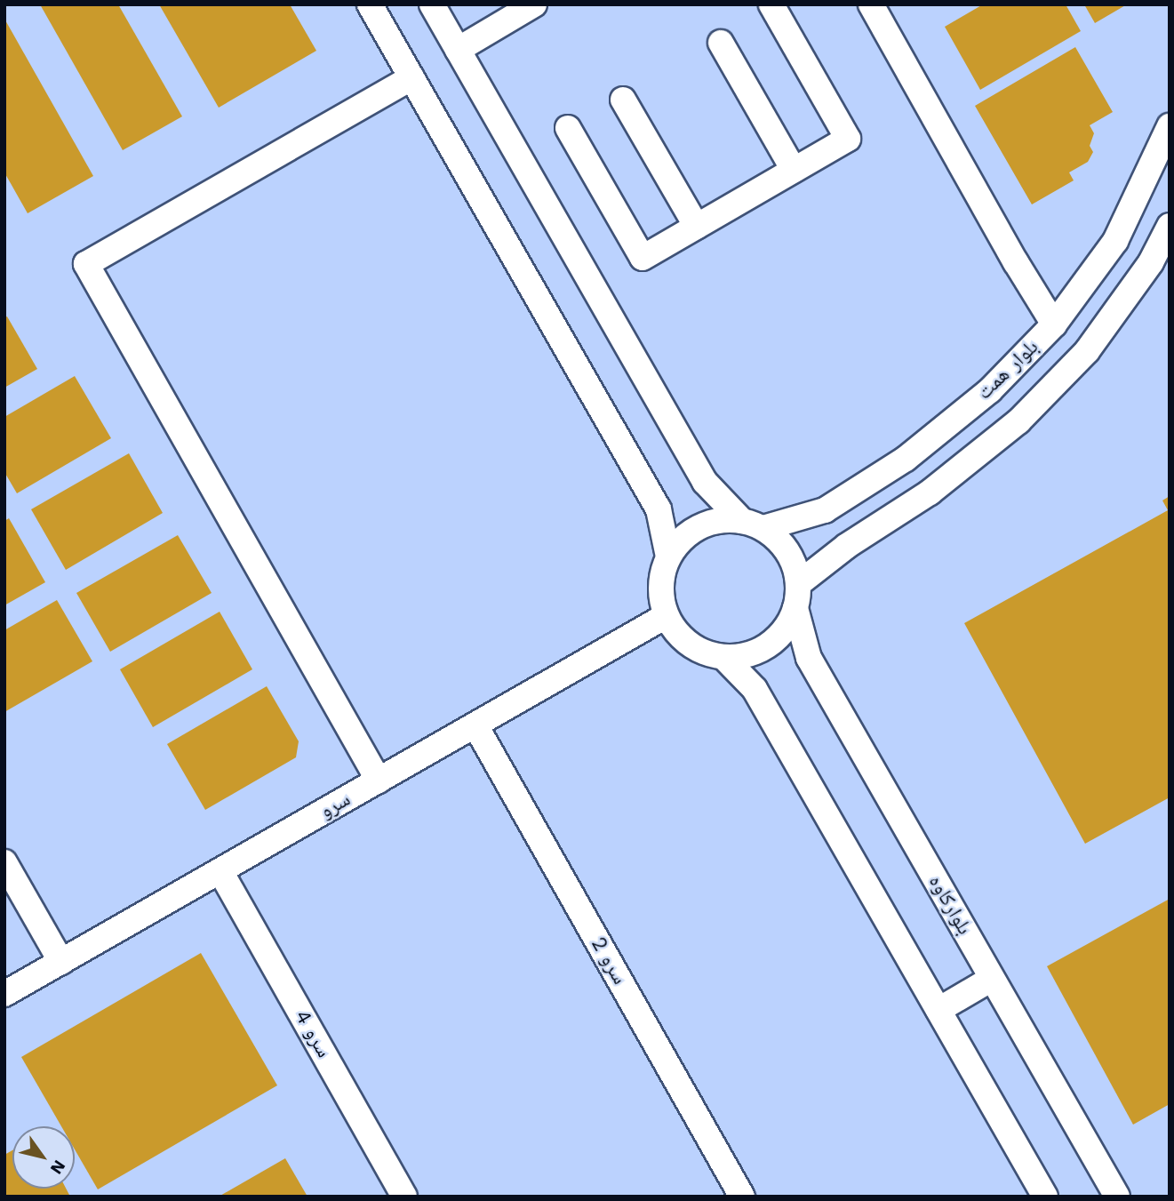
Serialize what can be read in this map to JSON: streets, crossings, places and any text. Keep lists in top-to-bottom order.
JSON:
{
  "streets": {
    "street": [
      "بلوار همت",
      "سرو",
      "بلوارکاوه",
      "سرو 2",
      "سرو 4"
    ]
  },
  "crossings": [
    ["بلوار همت", "سرو"],
    ["بلوار همت", "بلوارکاوه"],
    ["سرو", "بلوارکاوه"],
    ["سرو", "سرو 2"],
    ["سرو", "سرو 4"]
  ],
  "north": "bottom right"
}
